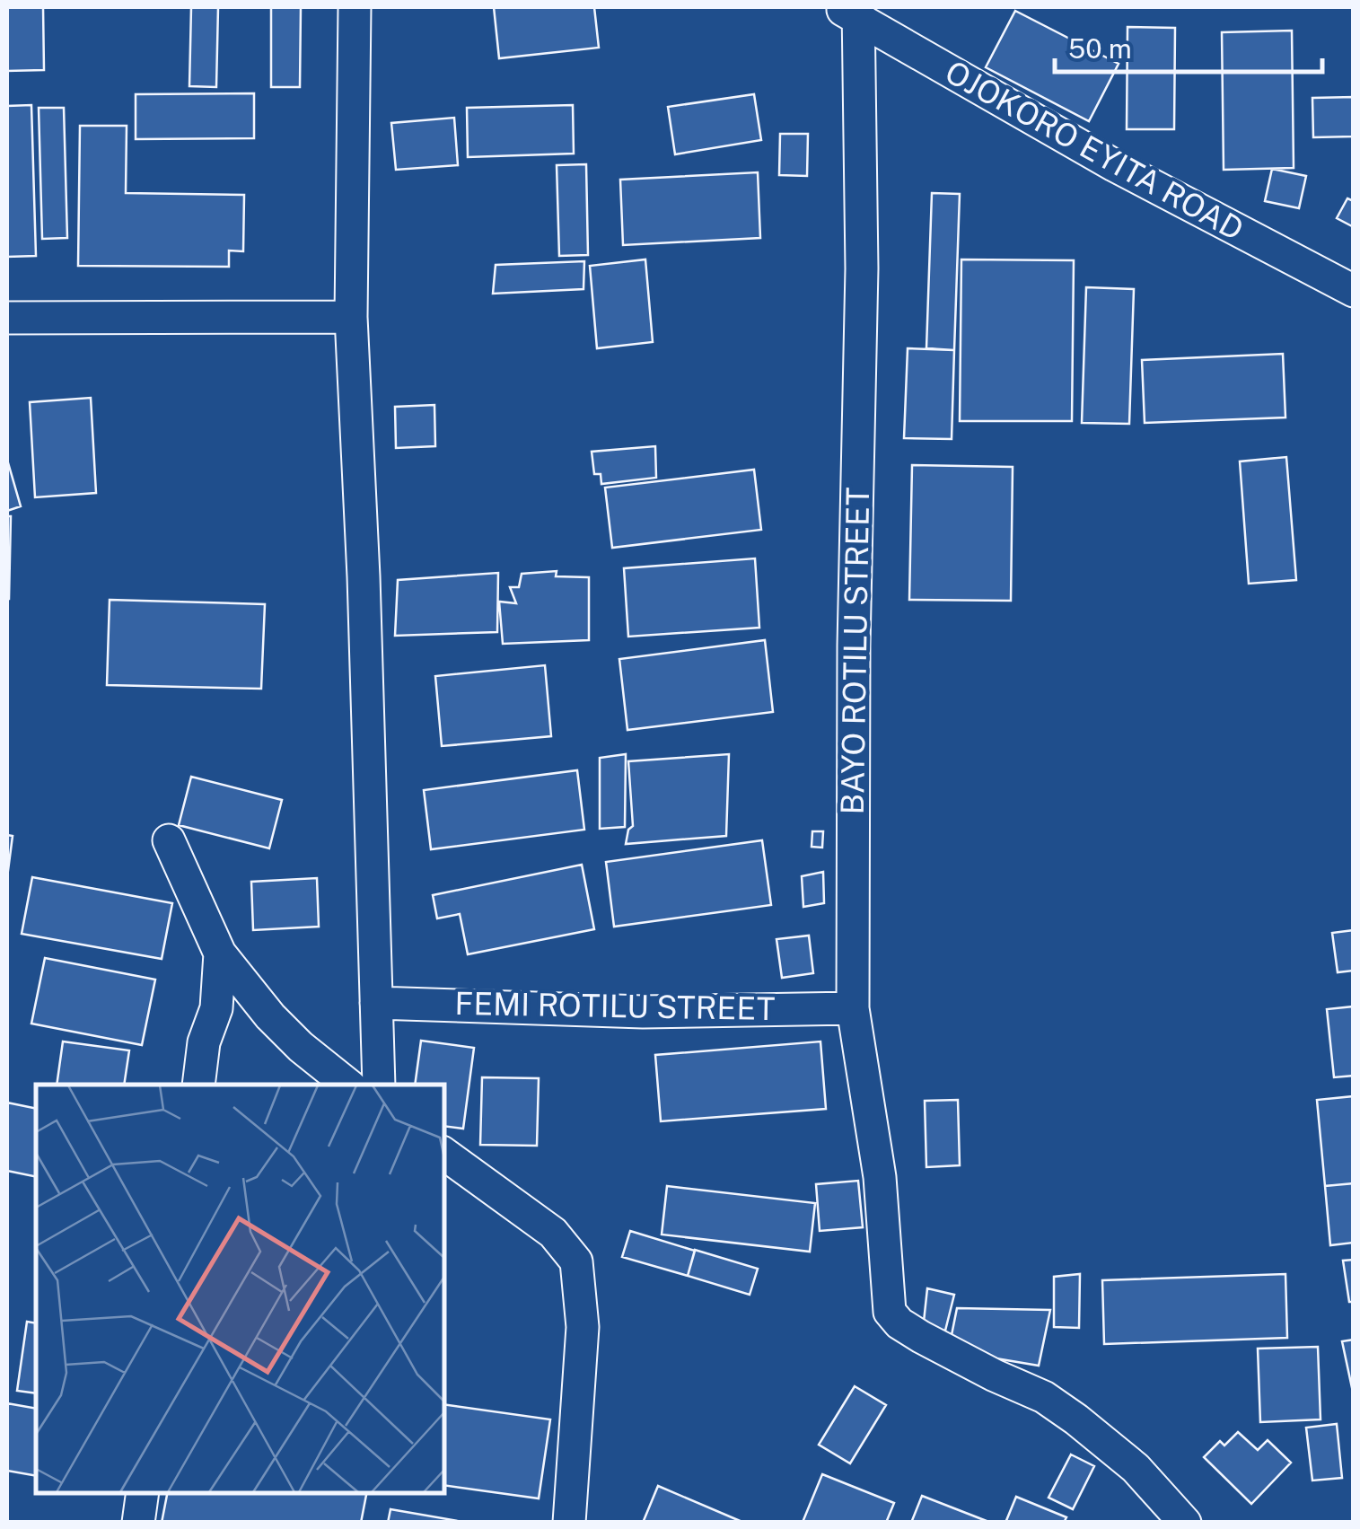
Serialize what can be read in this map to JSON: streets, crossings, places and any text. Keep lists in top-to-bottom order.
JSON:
{
  "streets": {
    "street": ["OJOKORO EYITA ROAD", "BAYO ROTILU STREET", "FEMI ROTILU STREET"]
  },
  "crossings": [
    ["OJOKORO EYITA ROAD", "BAYO ROTILU STREET"],
    ["BAYO ROTILU STREET", "FEMI ROTILU STREET"]
  ],
  "scale_bar": "50 m"
}
